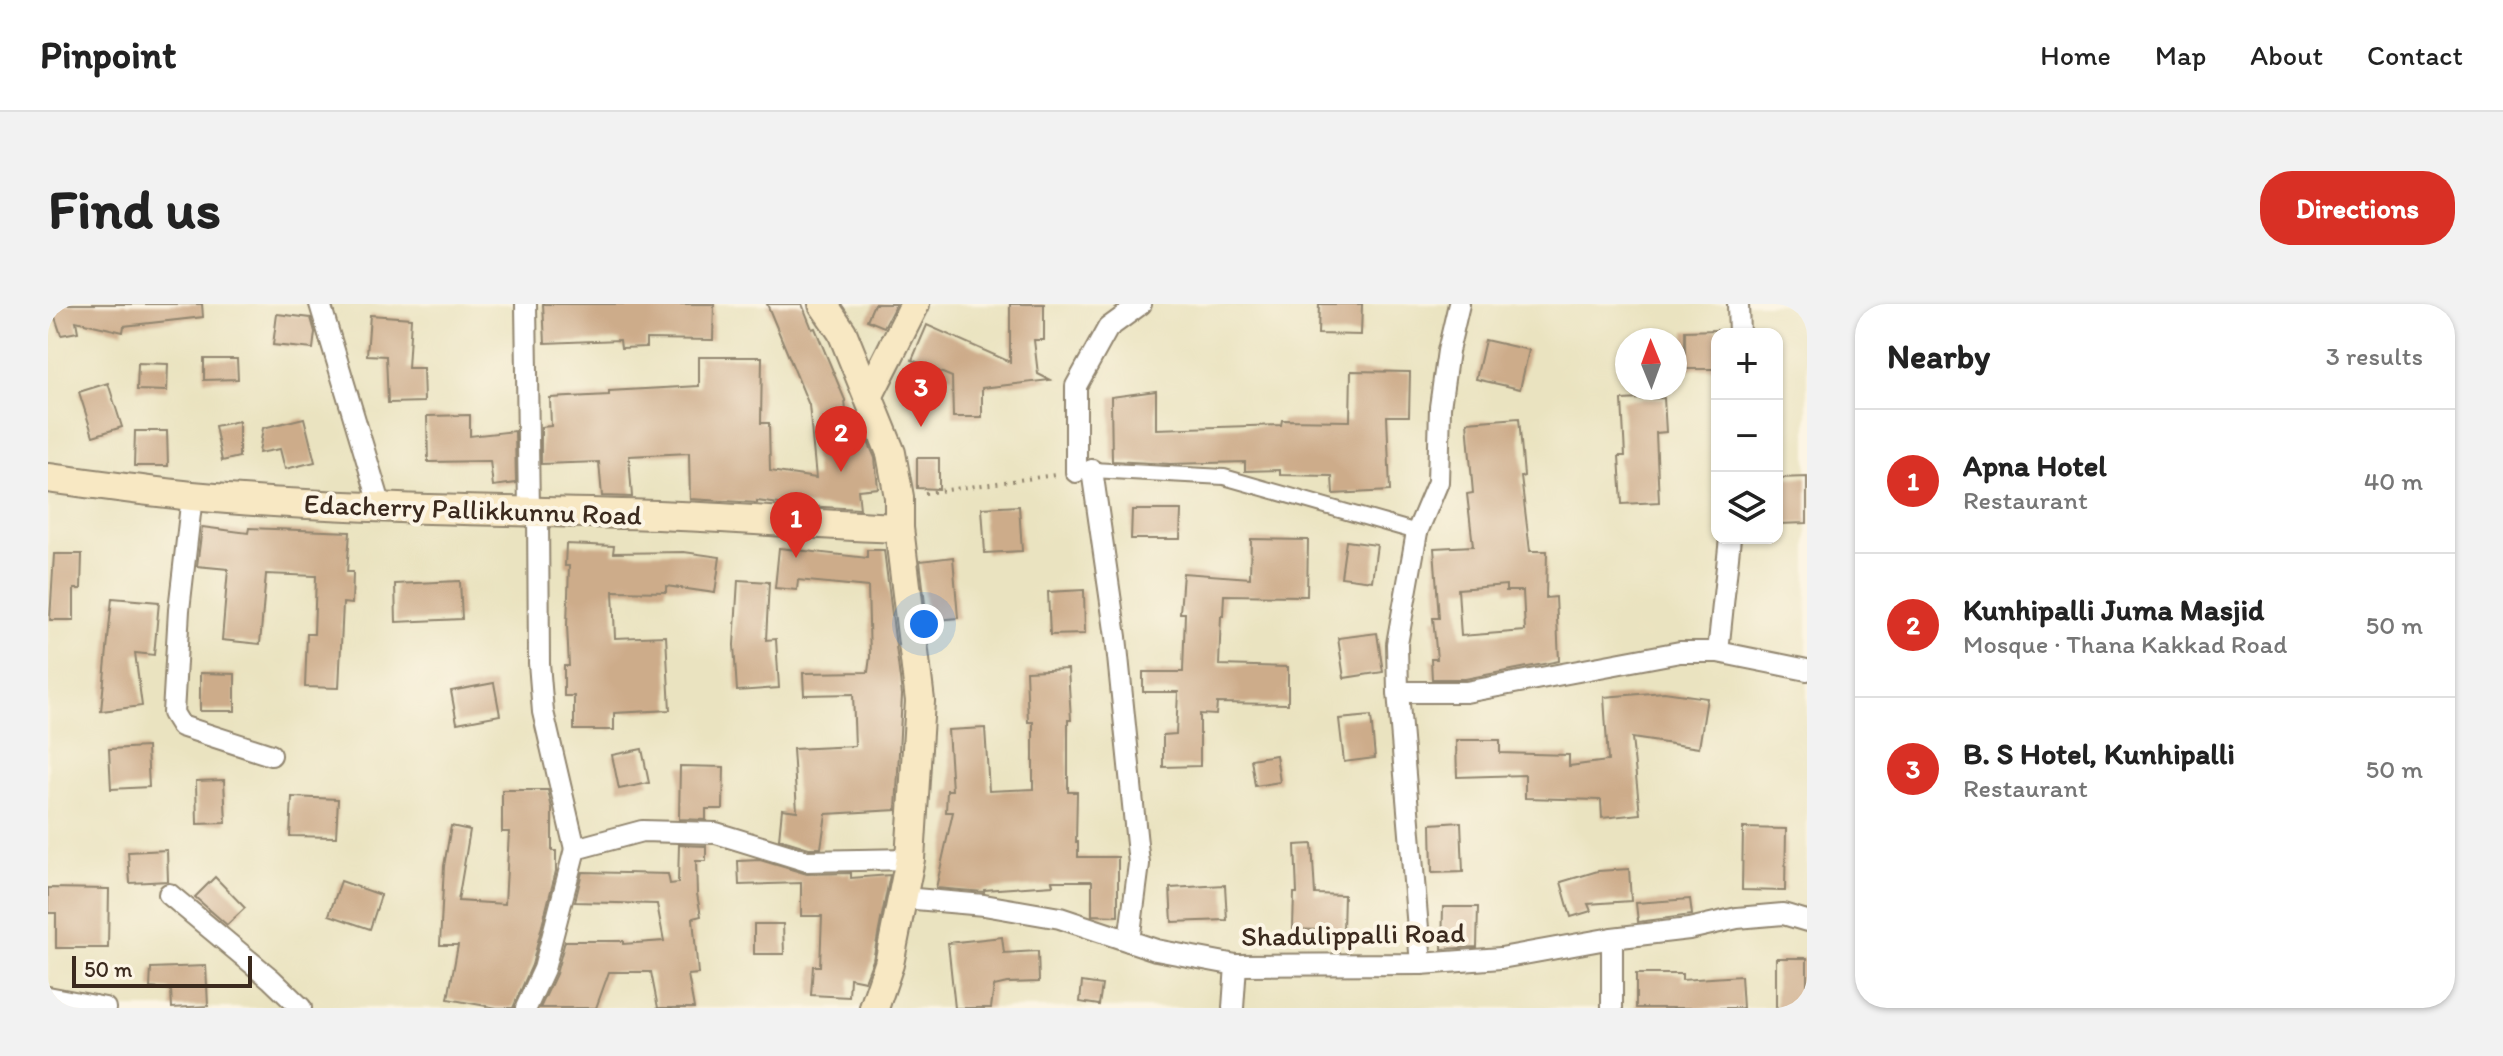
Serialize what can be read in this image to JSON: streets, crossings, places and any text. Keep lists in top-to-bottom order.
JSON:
{
  "streets": {
    "main road": ["Edacherry Pallikkunnu Road"],
    "street": ["Shadulippalli Road"]
  },
  "scale_bar": "50 m",
  "north": "top",
  "page": {
    "header": "Pinpoint",
    "nav": [
      "Home",
      "Map",
      "About",
      "Contact"
    ],
    "buttons": "Directions",
    "title": "Find us",
    "heading": ["Nearby", "3 results"],
    "map_buttons": ["+", "−"],
    "pins": ["3", "2", "1"],
    "list": [
      {
        "mark": "1",
        "name": "Apna Hotel",
        "note": "Restaurant",
        "value": "40 m"
      },
      {
        "mark": "2",
        "name": "Kunhipalli Juma Masjid",
        "note": "Mosque · Thana Kakkad Road",
        "value": "50 m"
      },
      {
        "mark": "3",
        "name": "B. S Hotel, Kunhipalli",
        "note": "Restaurant",
        "value": "50 m"
      }
    ],
    "scale": "50 m"
  }
}
